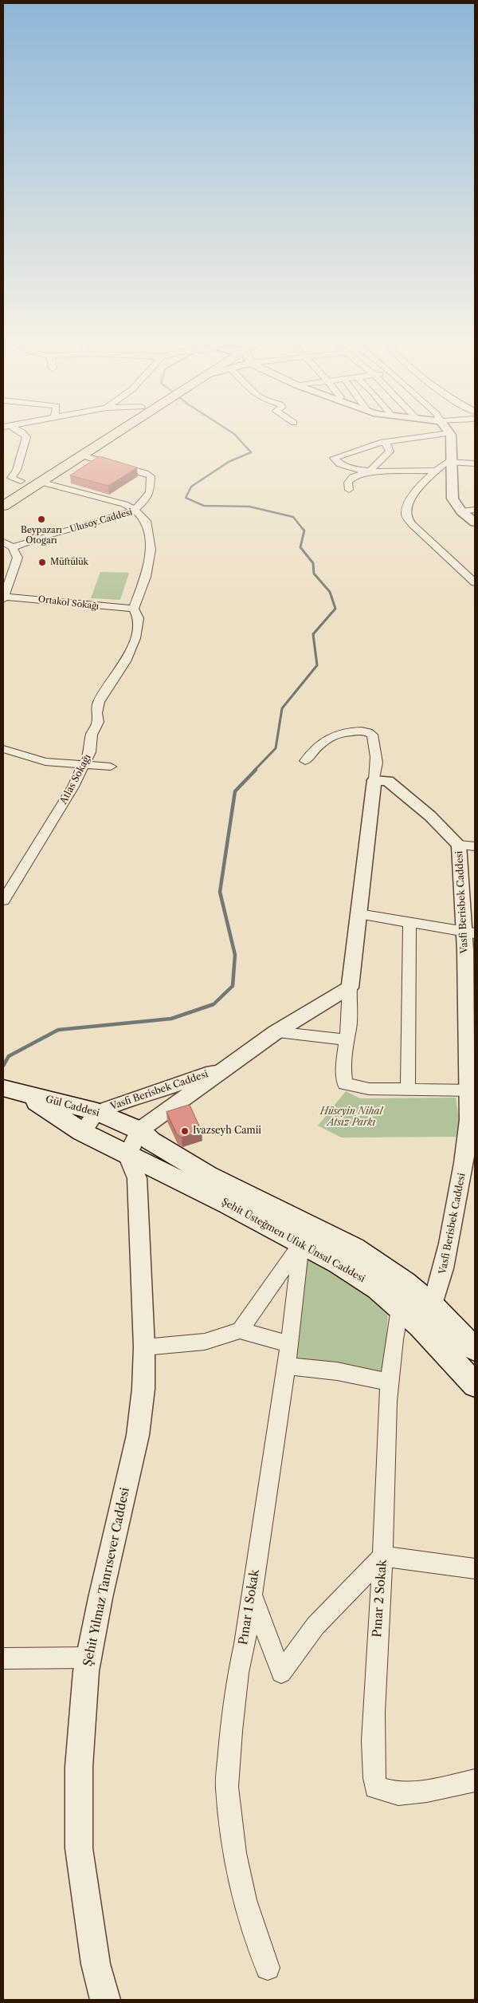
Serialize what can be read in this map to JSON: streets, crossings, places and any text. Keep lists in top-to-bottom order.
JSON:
{
  "streets": {
    "main road": ["Gül Caddesi", "Şehit Üsteğmen Ufuk Ünsal Caddesi"],
    "street": [
      "Ulusoy Caddesi",
      "Ortakol Sokağı",
      "Atlas Sokağı",
      "Vasfi Berisbek Caddesi",
      "Şehit Yılmaz Tanrısever Caddesi",
      "Pınar 2 Sokak",
      "Pınar 1 Sokak"
    ]
  },
  "crossings": [
    ["Ulusoy Caddesi", "Ortakol Sokağı"],
    ["Ulusoy Caddesi", "Atlas Sokağı"],
    ["Ortakol Sokağı", "Atlas Sokağı"],
    ["Vasfi Berisbek Caddesi", "Gül Caddesi"],
    ["Vasfi Berisbek Caddesi", "Şehit Üsteğmen Ufuk Ünsal Caddesi"],
    ["Vasfi Berisbek Caddesi", "Şehit Yılmaz Tanrısever Caddesi"],
    ["Gül Caddesi", "Şehit Üsteğmen Ufuk Ünsal Caddesi"],
    ["Gül Caddesi", "Şehit Yılmaz Tanrısever Caddesi"],
    ["Şehit Üsteğmen Ufuk Ünsal Caddesi", "Şehit Yılmaz Tanrısever Caddesi"],
    ["Şehit Üsteğmen Ufuk Ünsal Caddesi", "Pınar 2 Sokak"],
    ["Şehit Üsteğmen Ufuk Ünsal Caddesi", "Pınar 1 Sokak"]
  ],
  "parks": ["Hüseyin Nihal Atsız Parkı"],
  "places": ["Beypazarı Otogarı", "Müftülük", "Ivazseyh Camii"]
}
